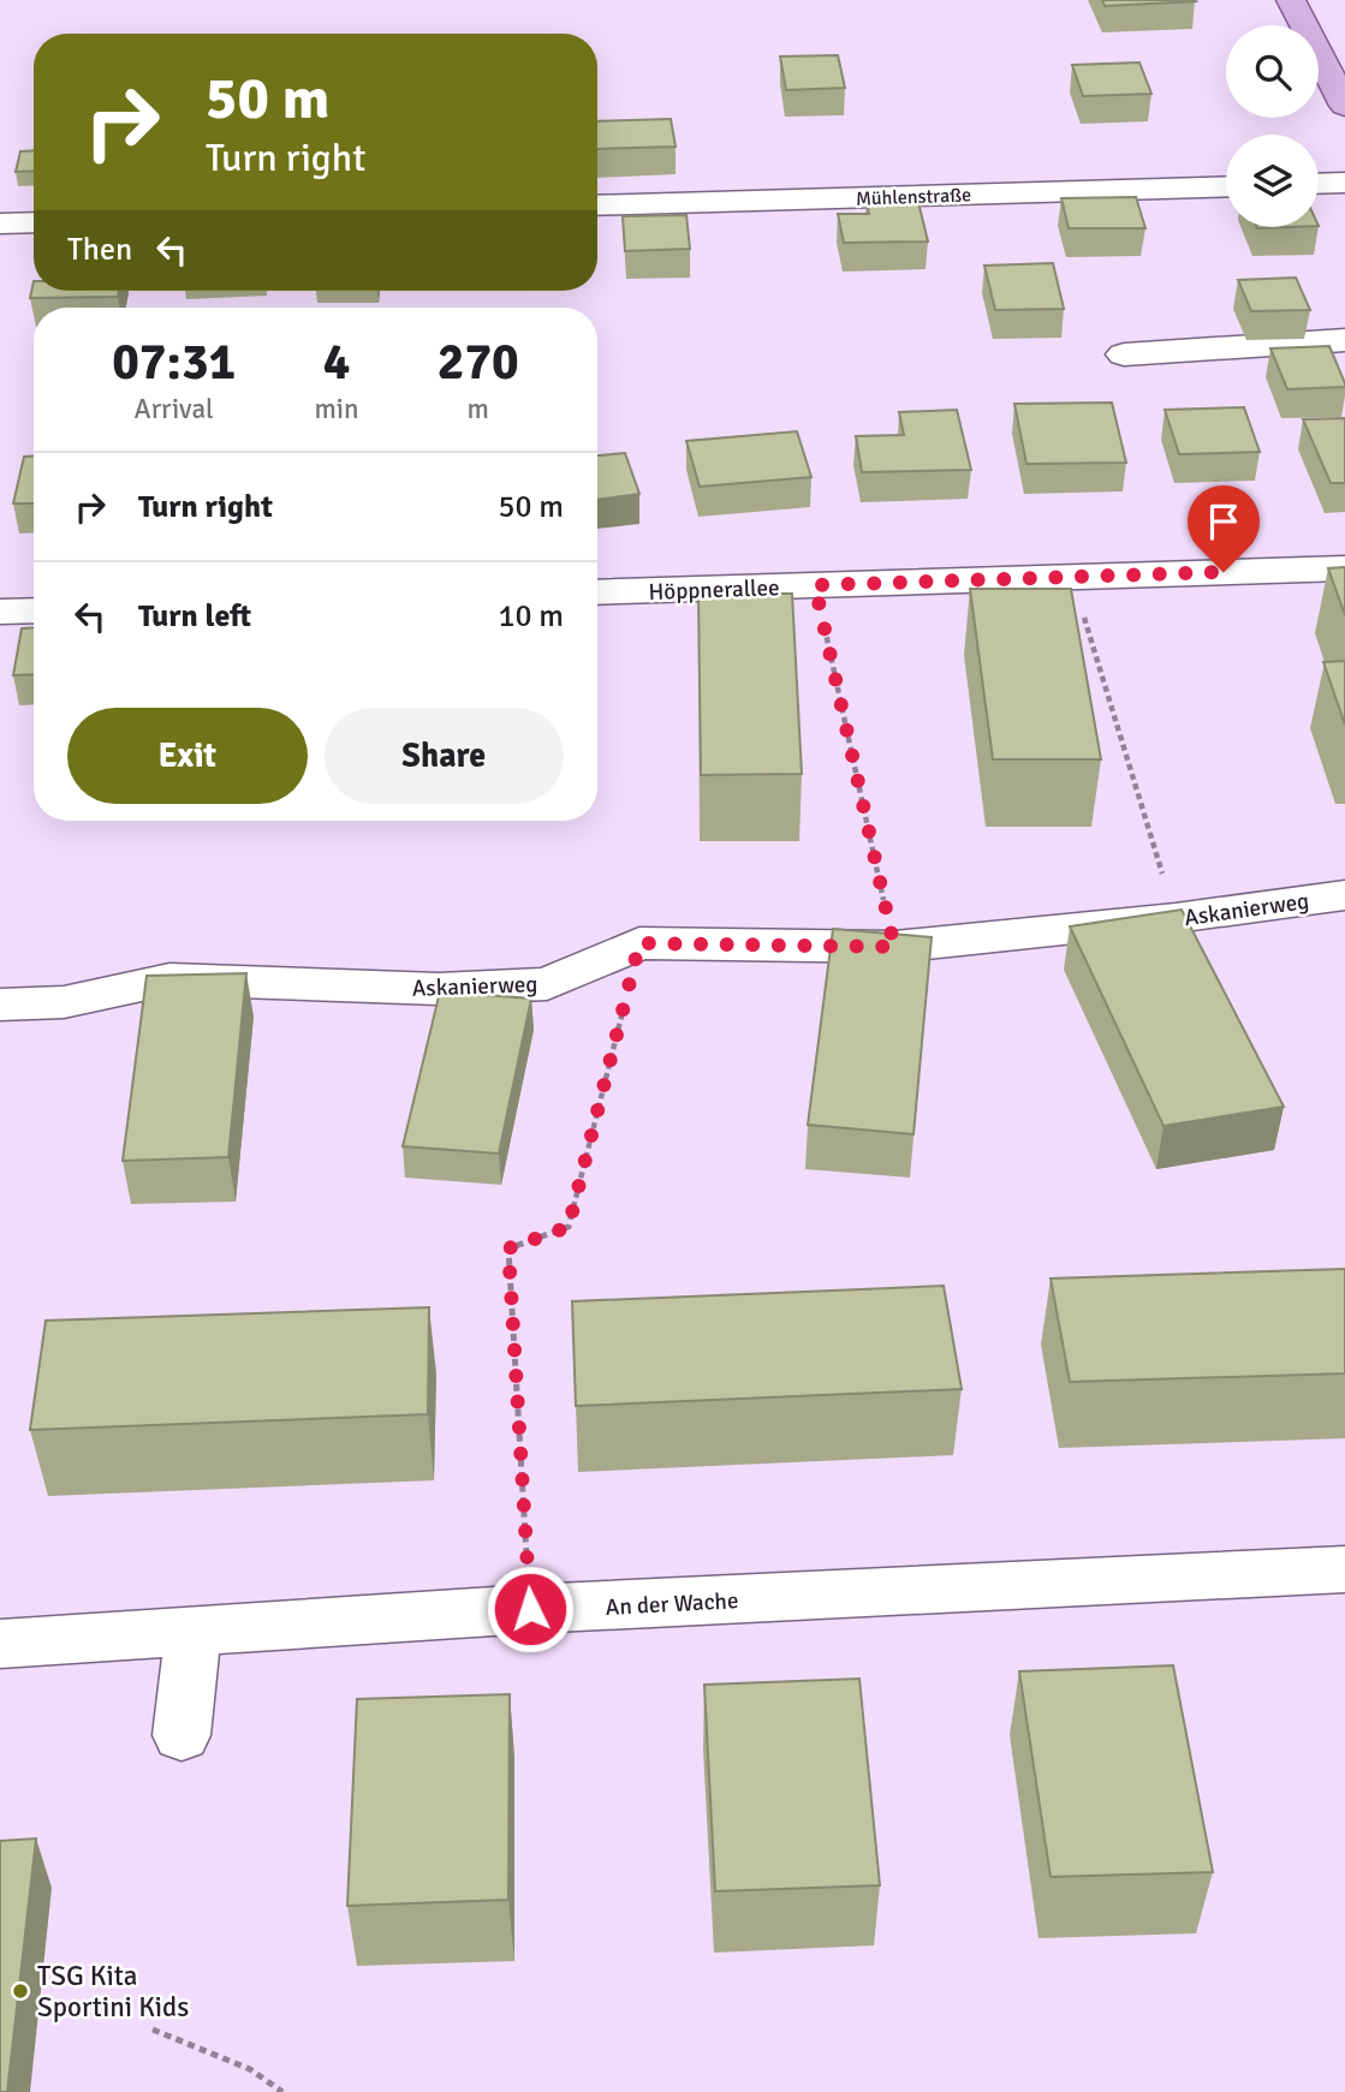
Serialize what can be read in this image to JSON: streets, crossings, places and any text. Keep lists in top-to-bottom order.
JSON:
{
  "streets": {
    "street": [
      "Mühlenstraße",
      "Höppnerallee",
      "Askanierweg",
      "An der Wache"
    ]
  },
  "places": ["TSG Kita Sportini Kids"],
  "page": {
    "turn": ["50 m", "Turn right"],
    "then": "Then",
    "eta": [
      "07:31",
      "Arrival",
      "4",
      "min",
      "270",
      "m"
    ],
    "list": [
      {
        "name": "Turn right",
        "value": "50 m"
      },
      {
        "name": "Turn left",
        "value": "10 m"
      }
    ],
    "buttons": ["Exit", "Share"]
  }
}
